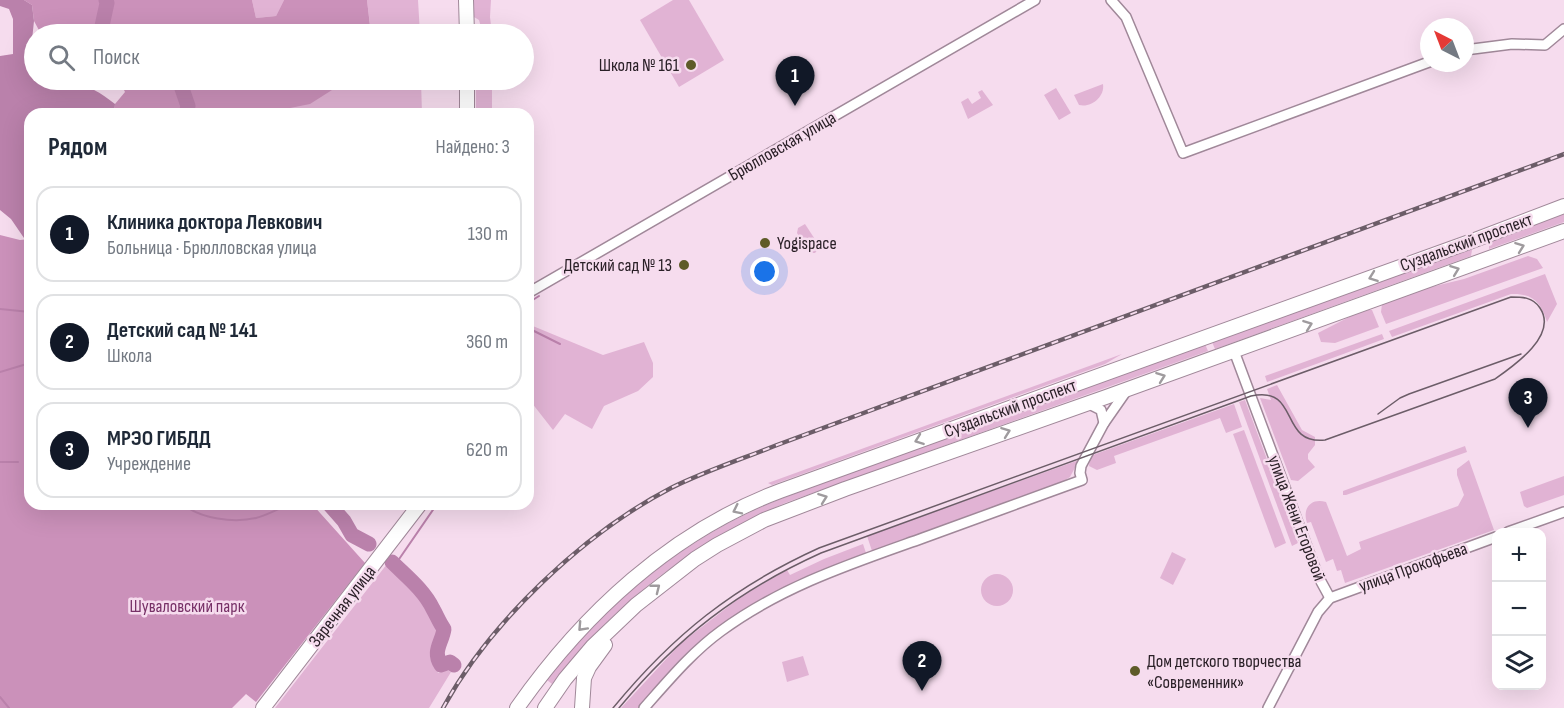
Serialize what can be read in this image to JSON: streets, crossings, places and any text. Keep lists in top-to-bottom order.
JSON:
{
  "streets": {
    "main road": ["Суздальский проспект", "Заречная улица"],
    "street": ["Брюлловская улица", "улица Жени Егоровой", "улица Прокофьева"]
  },
  "crossings": [
    ["Суздальский проспект", "улица Жени Егоровой"],
    ["улица Жени Егоровой", "улица Прокофьева"]
  ],
  "parks": ["Шуваловский парк"],
  "places": [
    "Школа № 161",
    "Yogispace",
    "Детский сад № 13",
    "Дом детского творчества «Современник»"
  ],
  "north": "top left",
  "page": {
    "search": "Поиск",
    "pins": ["1", "3", "2"],
    "heading": ["Рядом", "Найдено: 3"],
    "list": [
      {
        "mark": "1",
        "name": "Клиника доктора Левкович",
        "note": "Больница · Брюлловская улица",
        "value": "130 m"
      },
      {
        "mark": "2",
        "name": "Детский сад № 141",
        "note": "Школа",
        "value": "360 m"
      },
      {
        "mark": "3",
        "name": "МРЭО ГИБДД",
        "note": "Учреждение",
        "value": "620 m"
      }
    ],
    "map_buttons": ["+", "−"]
  }
}
